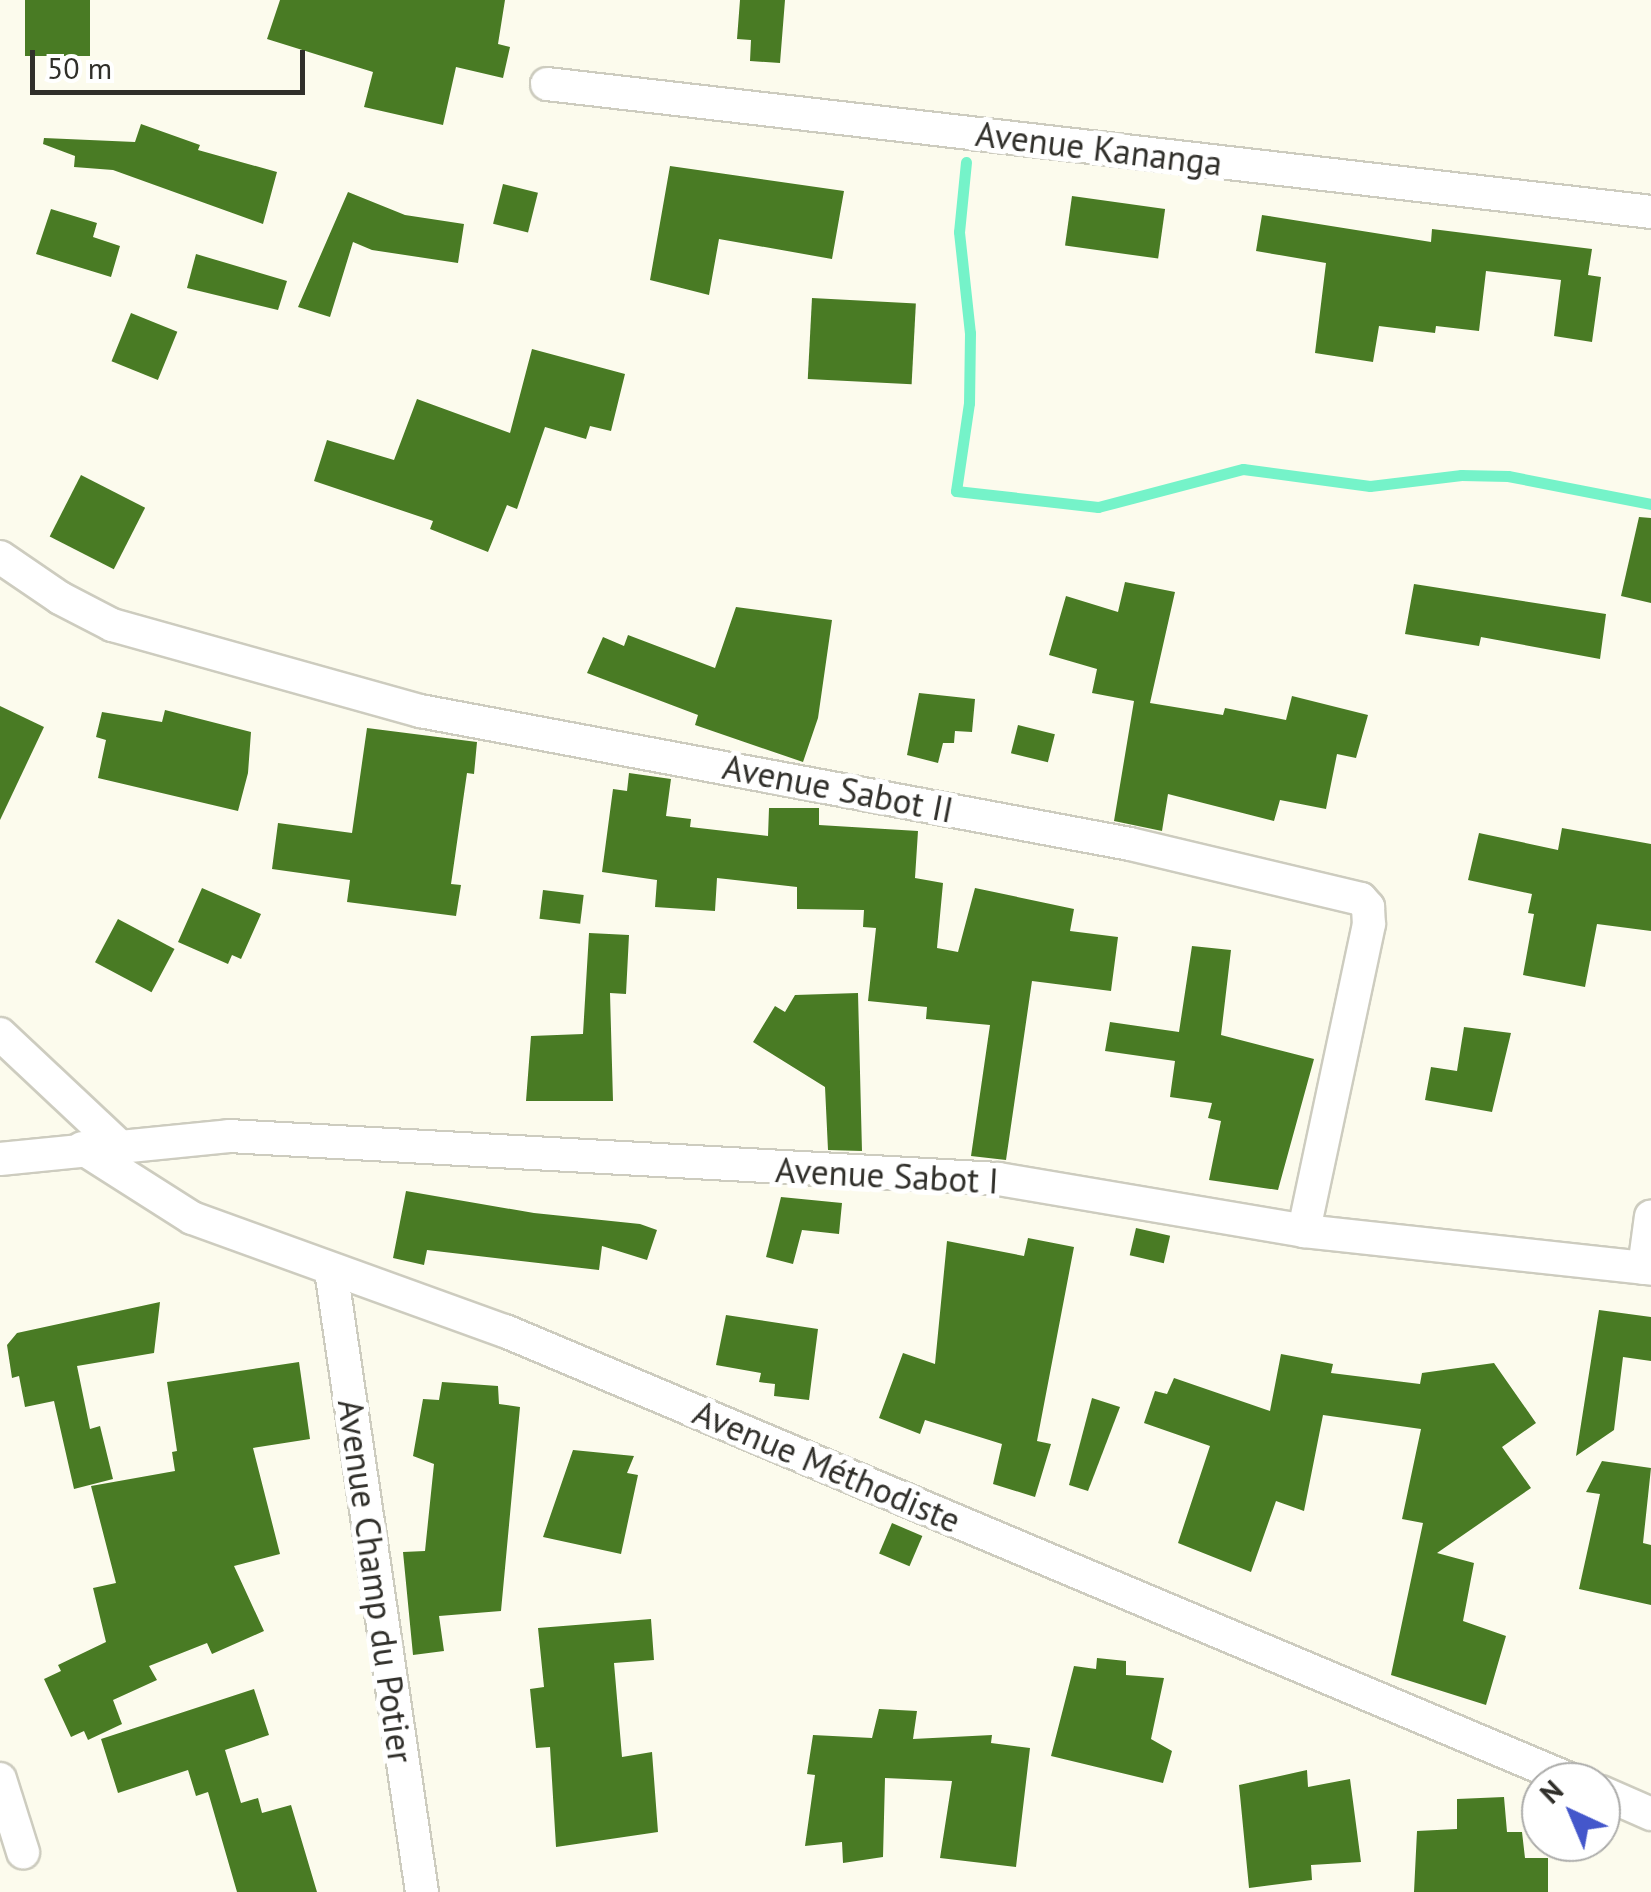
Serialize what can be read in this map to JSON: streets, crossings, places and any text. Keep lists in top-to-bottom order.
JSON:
{
  "streets": {
    "street": [
      "Avenue Kananga",
      "Avenue Sabot II",
      "Avenue Sabot I",
      "Avenue Méthodiste",
      "Avenue Champ du Potier"
    ]
  },
  "crossings": [
    ["Avenue Sabot II", "Avenue Sabot I"],
    ["Avenue Sabot I", "Avenue Méthodiste"],
    ["Avenue Méthodiste", "Avenue Champ du Potier"]
  ],
  "scale_bar": "50 m",
  "north": "top left"
}
